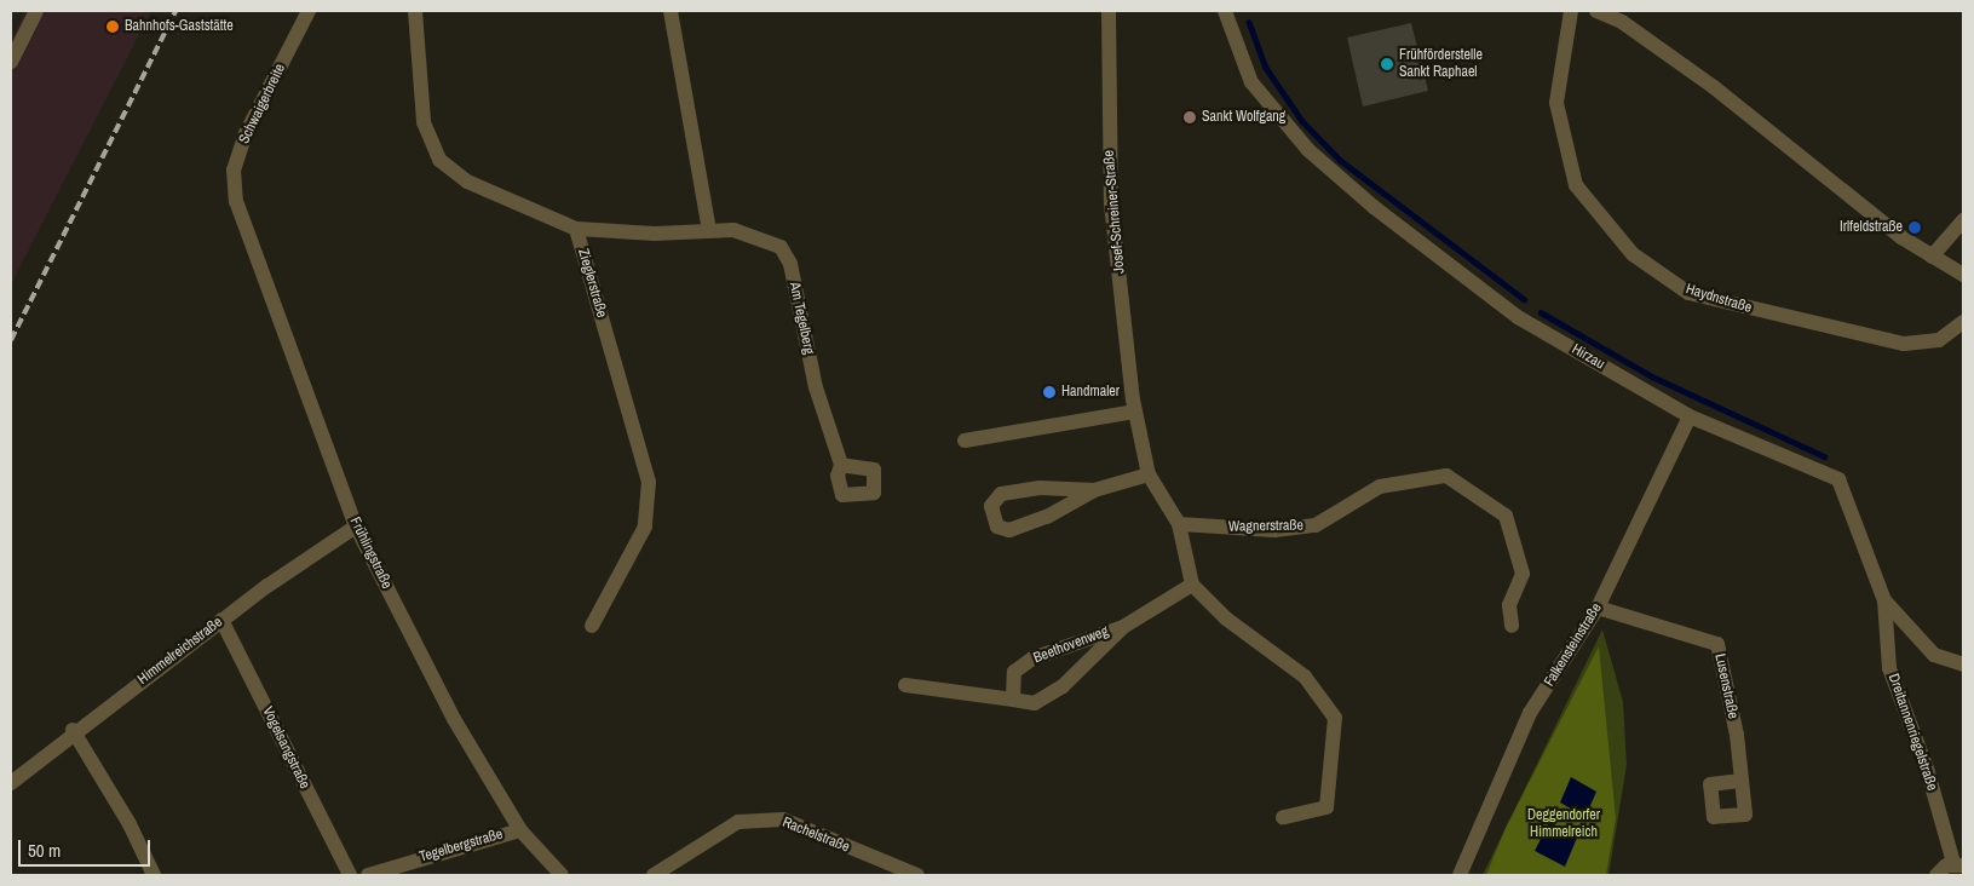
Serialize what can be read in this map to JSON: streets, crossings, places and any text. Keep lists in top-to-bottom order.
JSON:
{
  "streets": {
    "street": [
      "Schwaigerbreite",
      "Josef-Schreiner-Straße",
      "Zieglerstraße",
      "Haydnstraße",
      "Am Tegelberg",
      "Hirzau",
      "Wagnerstraße",
      "Frühlingstraße",
      "Beethovenweg",
      "Falkensteinstraße",
      "Himmelreichstraße",
      "Lusenstraße",
      "Dreitannenriegelstraße",
      "Vogelsangstraße",
      "Rachelstraße",
      "Tegelbergstraße"
    ]
  },
  "crossings": [
    ["Schwaigerbreite", "Frühlingstraße"],
    ["Josef-Schreiner-Straße", "Wagnerstraße"],
    ["Josef-Schreiner-Straße", "Beethovenweg"],
    ["Zieglerstraße", "Am Tegelberg"],
    ["Hirzau", "Falkensteinstraße"],
    ["Hirzau", "Dreitannenriegelstraße"],
    ["Frühlingstraße", "Himmelreichstraße"],
    ["Frühlingstraße", "Tegelbergstraße"],
    ["Falkensteinstraße", "Lusenstraße"],
    ["Himmelreichstraße", "Vogelsangstraße"]
  ],
  "parks": ["Deggendorfer Himmelreich"],
  "places": [
    "Bahnhofs-Gaststätte",
    "Frühförderstelle Sankt Raphael",
    "Sankt Wolfgang",
    "Irlfeldstraße",
    "Handmaler"
  ],
  "scale_bar": "50 m"
}
